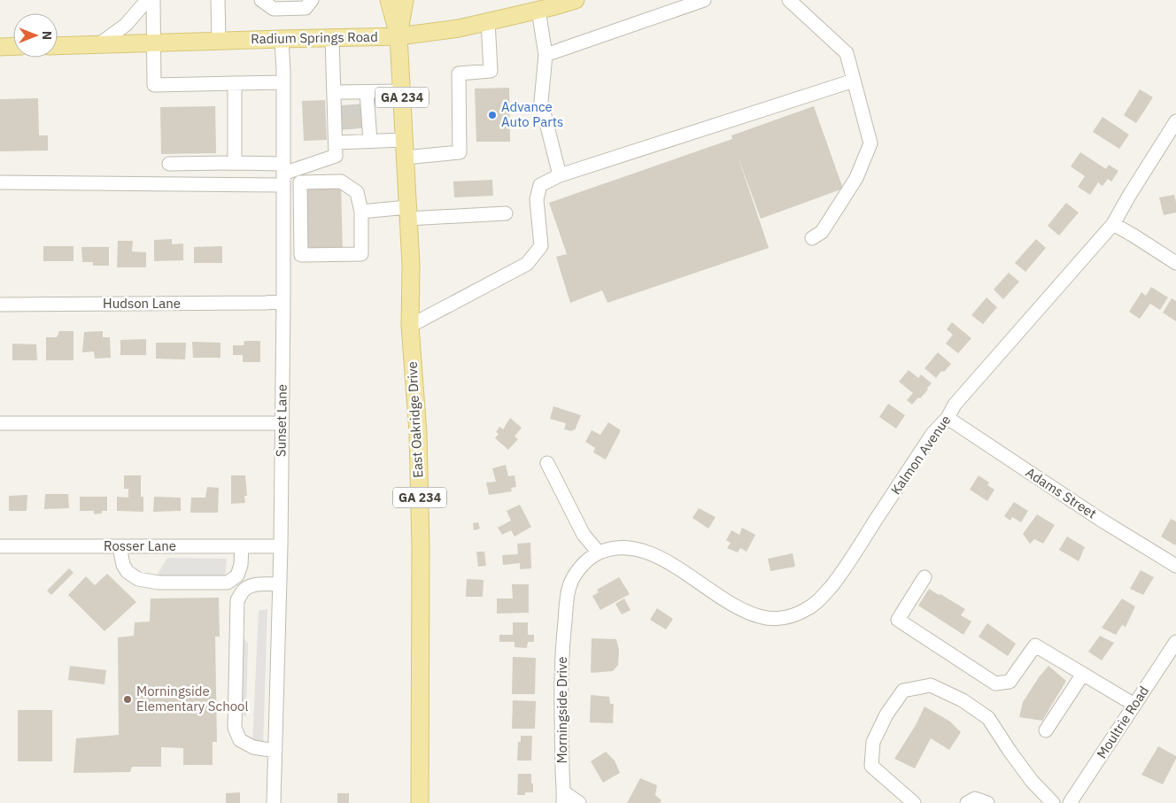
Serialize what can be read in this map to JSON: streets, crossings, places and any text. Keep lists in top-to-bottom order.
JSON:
{
  "streets": {
    "main road": ["Radium Springs Road", "GA 234", "East Oakridge Drive"],
    "street": [
      "Hudson Lane",
      "Sunset Lane",
      "Kalmon Avenue",
      "Adams Street",
      "Rosser Lane",
      "Morningside Drive",
      "Moultrie Road"
    ]
  },
  "crossings": [
    ["Radium Springs Road", "East Oakridge Drive"],
    ["Radium Springs Road", "Sunset Lane"],
    ["Hudson Lane", "Sunset Lane"],
    ["Sunset Lane", "Rosser Lane"],
    ["Kalmon Avenue", "Adams Street"],
    ["Kalmon Avenue", "Morningside Drive"]
  ],
  "places": ["Advance Auto Parts", "Morningside Elementary School"],
  "north": "right"
}
